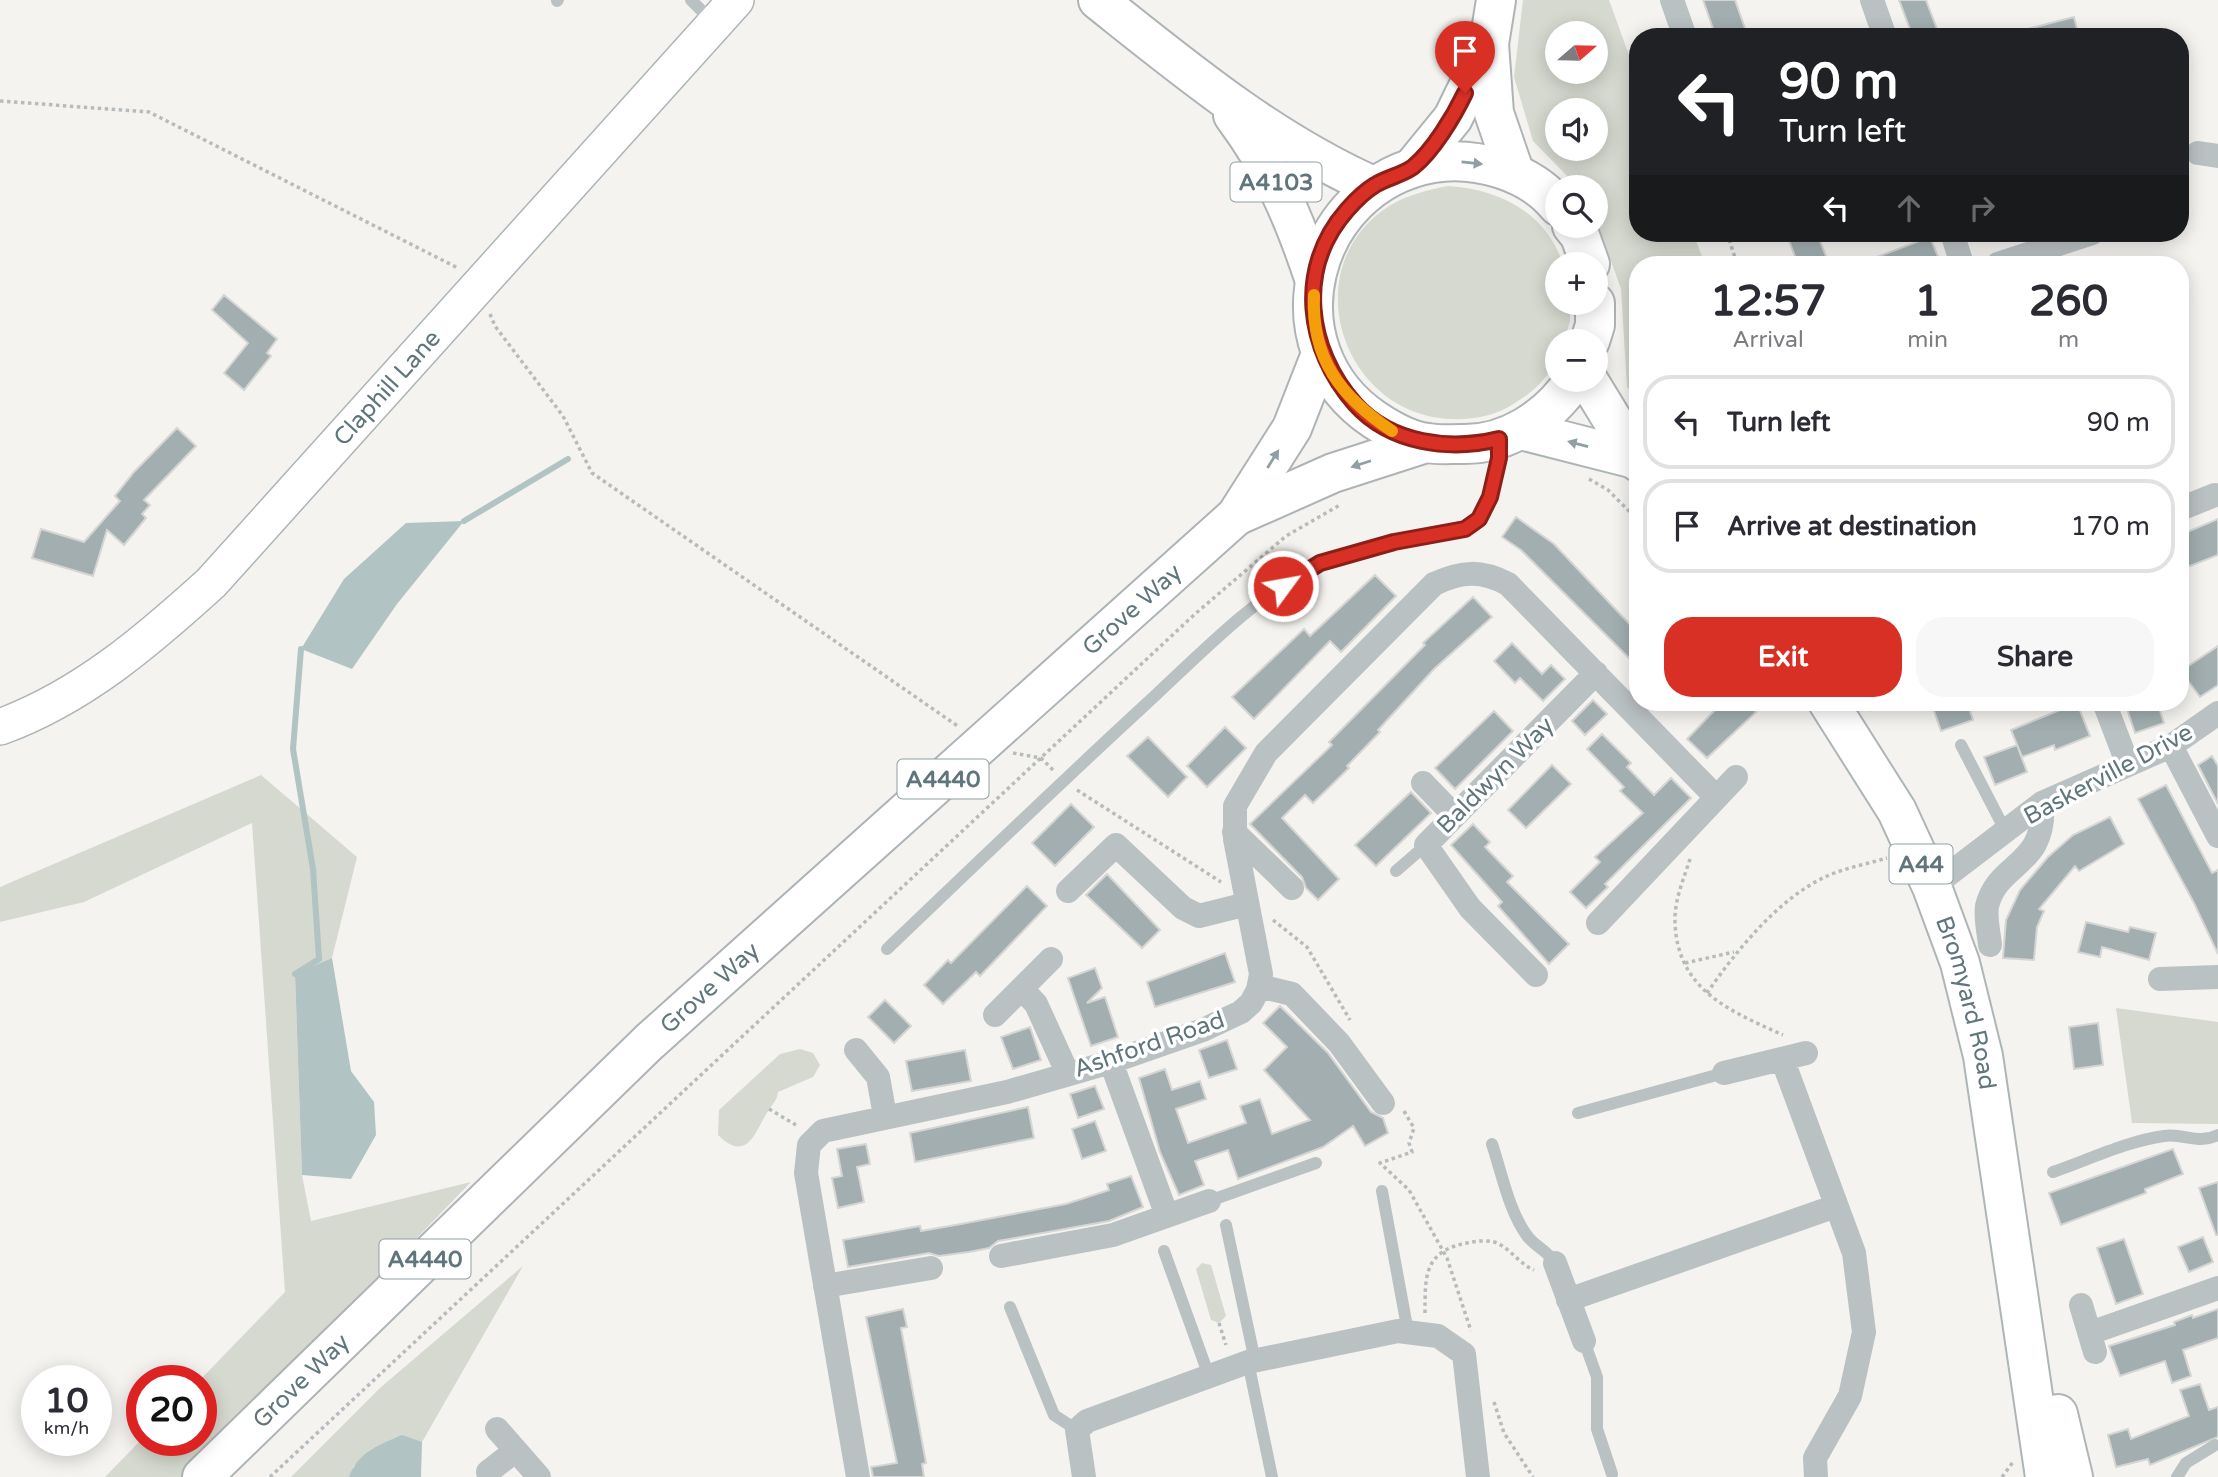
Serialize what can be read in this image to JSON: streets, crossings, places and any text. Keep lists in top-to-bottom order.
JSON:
{
  "streets": {
    "main road": [
      "A4103",
      "Grove Way",
      "A4440",
      "A44",
      "Bromyard Road"
    ],
    "street": [
      "Claphill Lane",
      "Baskerville Drive",
      "Baldwyn Way",
      "Ashford Road"
    ]
  },
  "crossings": [
    ["Baskerville Drive", "Bromyard Road"]
  ],
  "north": "right",
  "page": {
    "map_buttons": ["+", "−"],
    "turn": ["90 m", "Turn left"],
    "eta": [
      "12:57",
      "Arrival",
      "1",
      "min",
      "260",
      "m"
    ],
    "list": [
      {
        "name": "Turn left",
        "value": "90 m"
      },
      {
        "name": "Arrive at destination",
        "value": "170 m"
      }
    ],
    "buttons": ["Exit", "Share"],
    "speed": "10 km/h",
    "limit": "20"
  }
}
